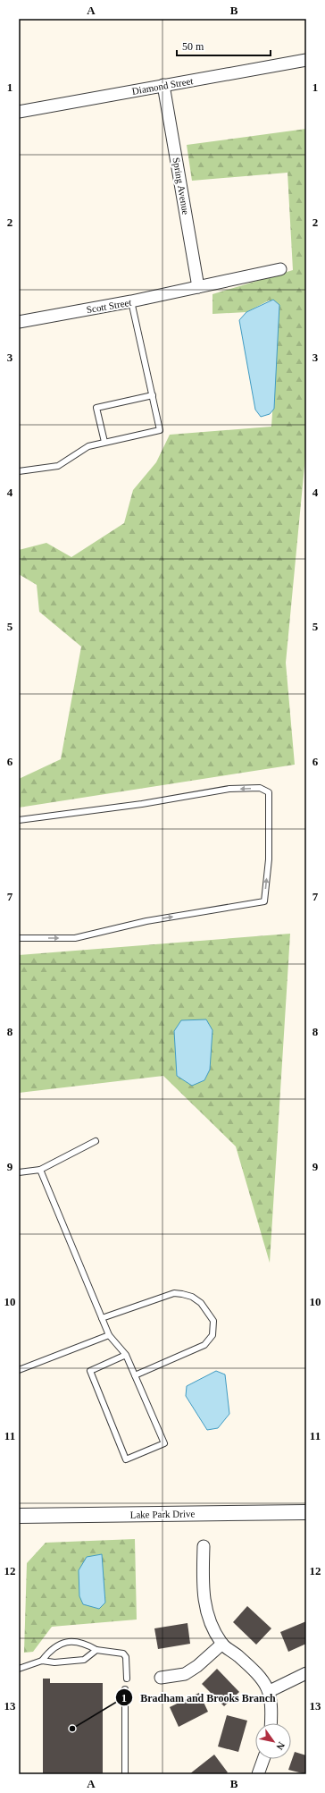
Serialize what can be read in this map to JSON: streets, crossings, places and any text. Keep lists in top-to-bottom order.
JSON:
{
  "streets": {
    "street": [
      "Diamond Street",
      "Spring Avenue",
      "Scott Street",
      "Lake Park Drive"
    ]
  },
  "crossings": [
    ["Diamond Street", "Spring Avenue"],
    ["Spring Avenue", "Scott Street"]
  ],
  "places": ["Bradham and Brooks Branch"],
  "scale_bar": "50 m",
  "north": "bottom right",
  "grid": {
    "columns": ["A", "B"],
    "rows": [
      "1",
      "2",
      "3",
      "4",
      "5",
      "6",
      "7",
      "8",
      "9",
      "10",
      "11",
      "12",
      "13"
    ]
  }
}
